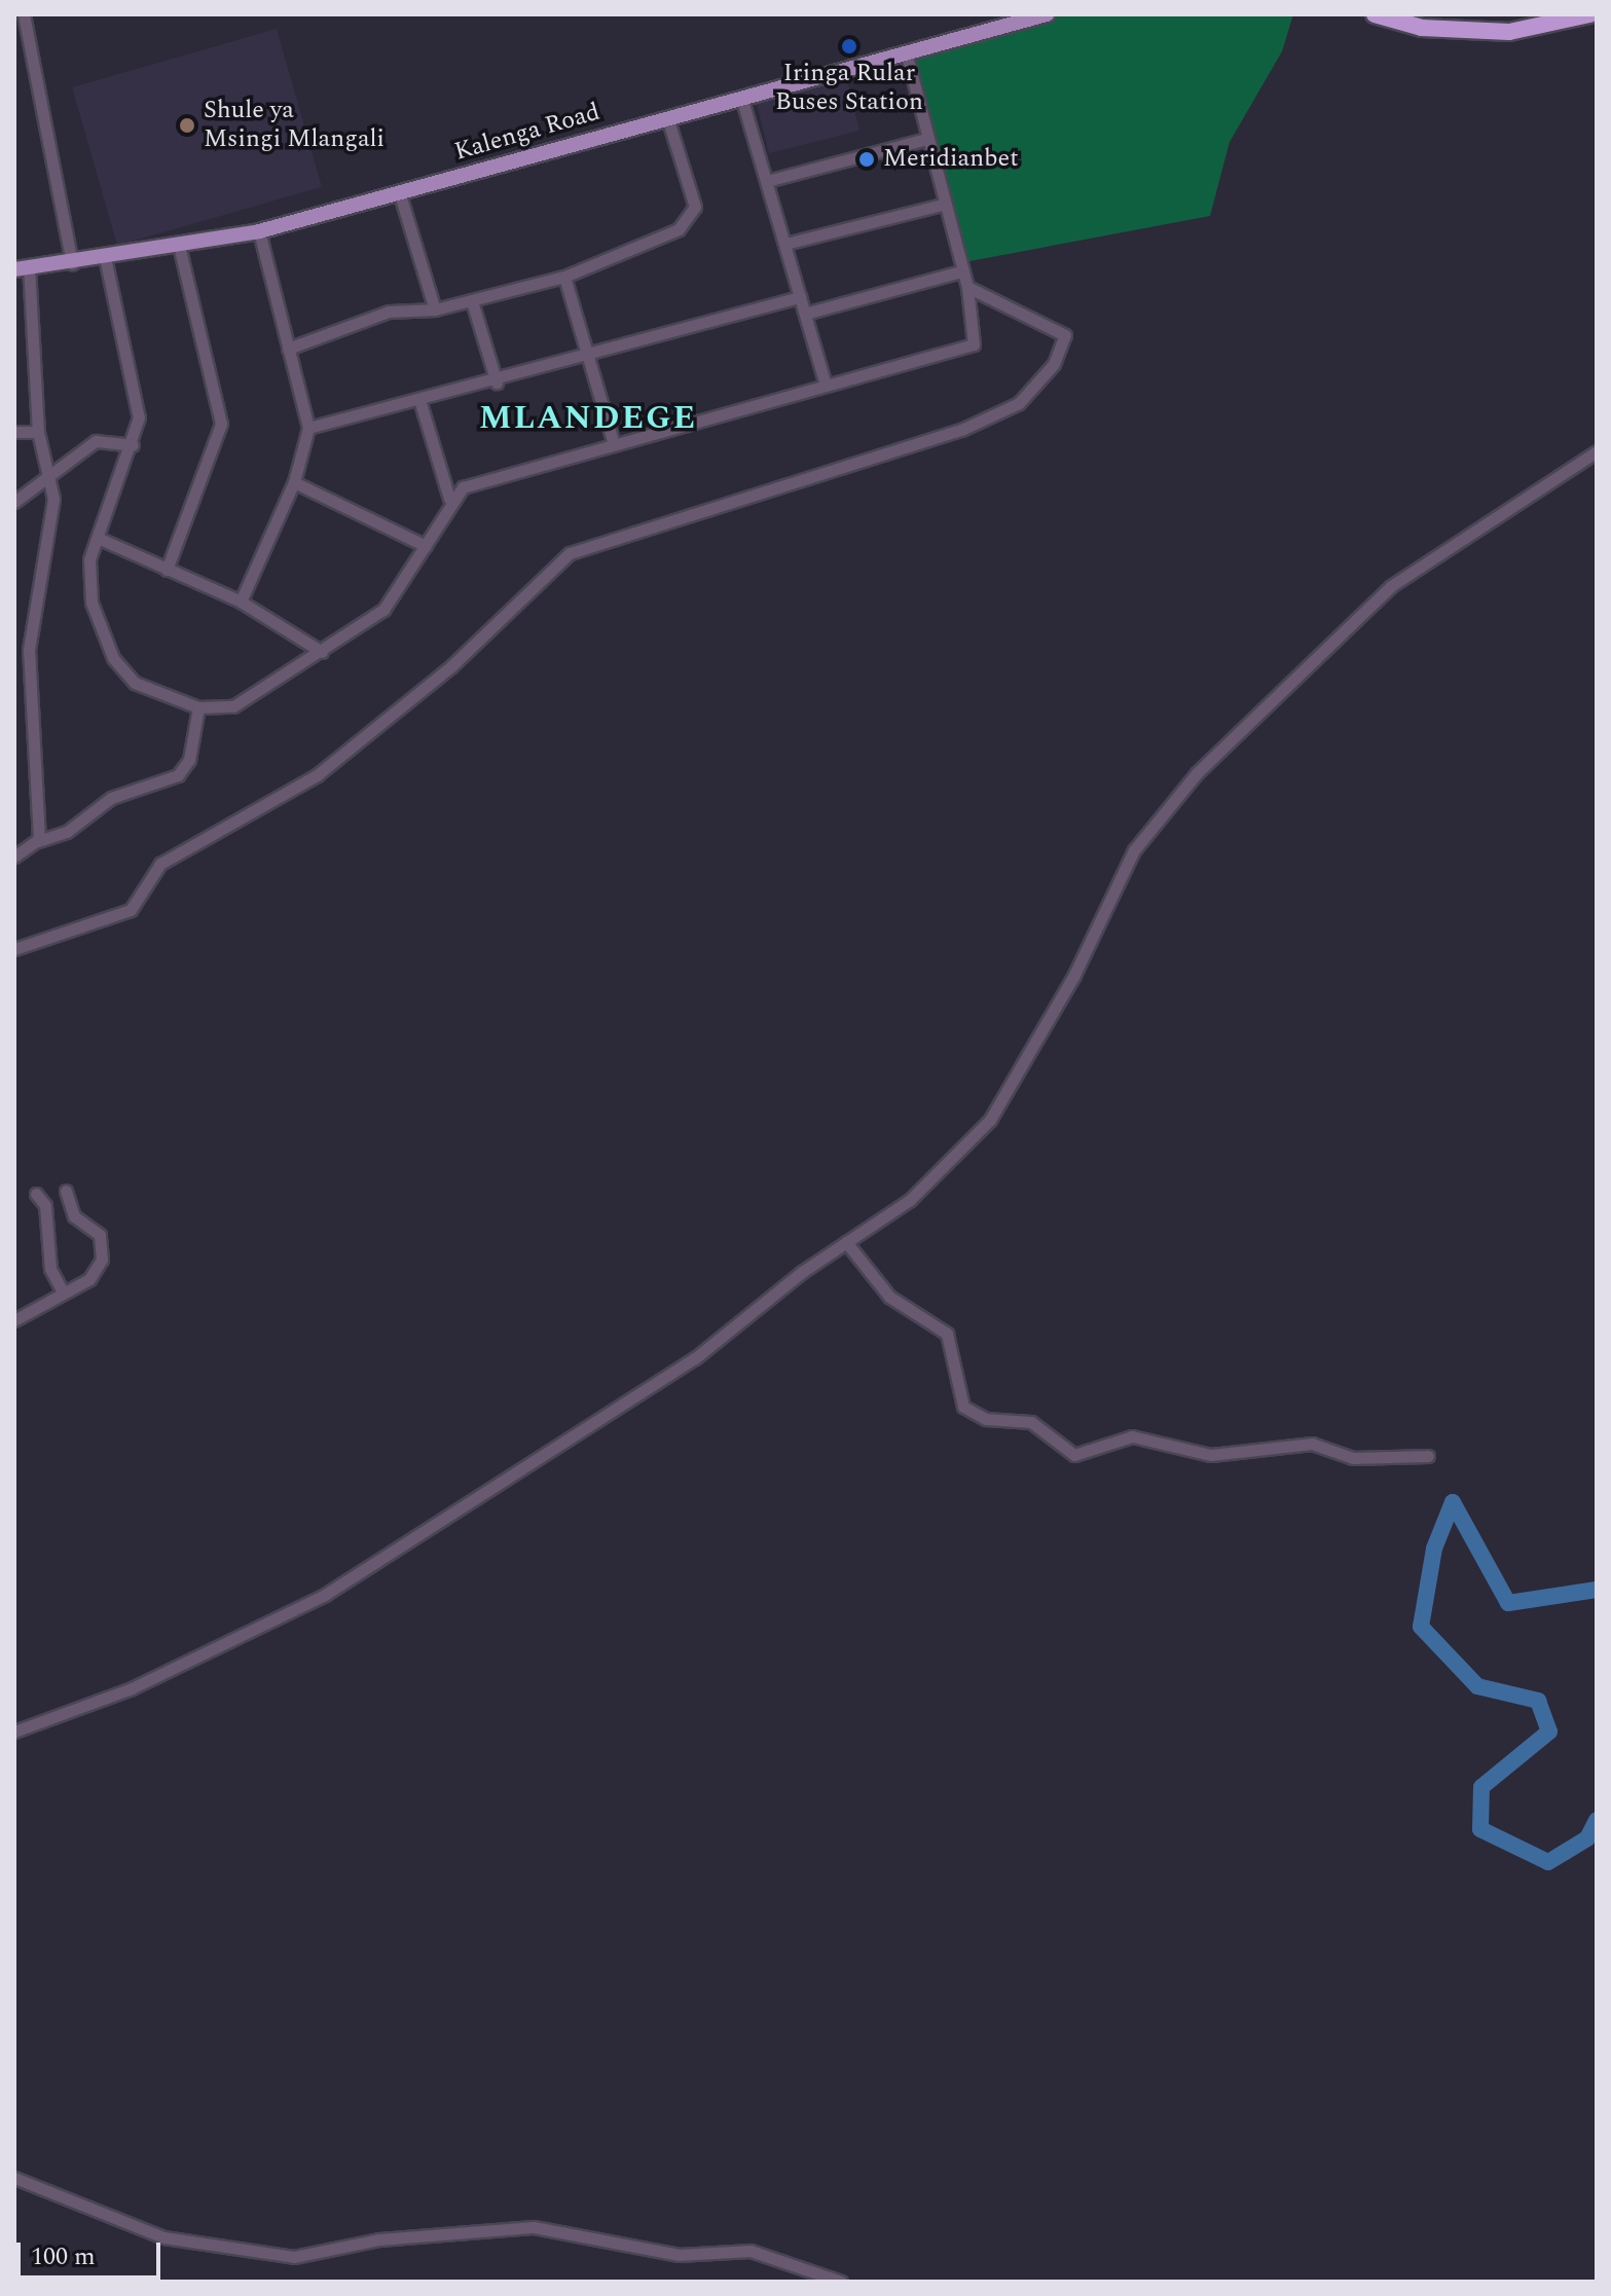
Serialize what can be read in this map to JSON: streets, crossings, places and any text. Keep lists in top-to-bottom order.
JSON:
{
  "streets": {
    "main road": ["Kalenga Road"]
  },
  "districts": ["MLANDEGE"],
  "places": ["Iringa Rular Buses Station", "Shule ya Msingi Mlangali", "Meridianbet"],
  "scale_bar": "100 m"
}
